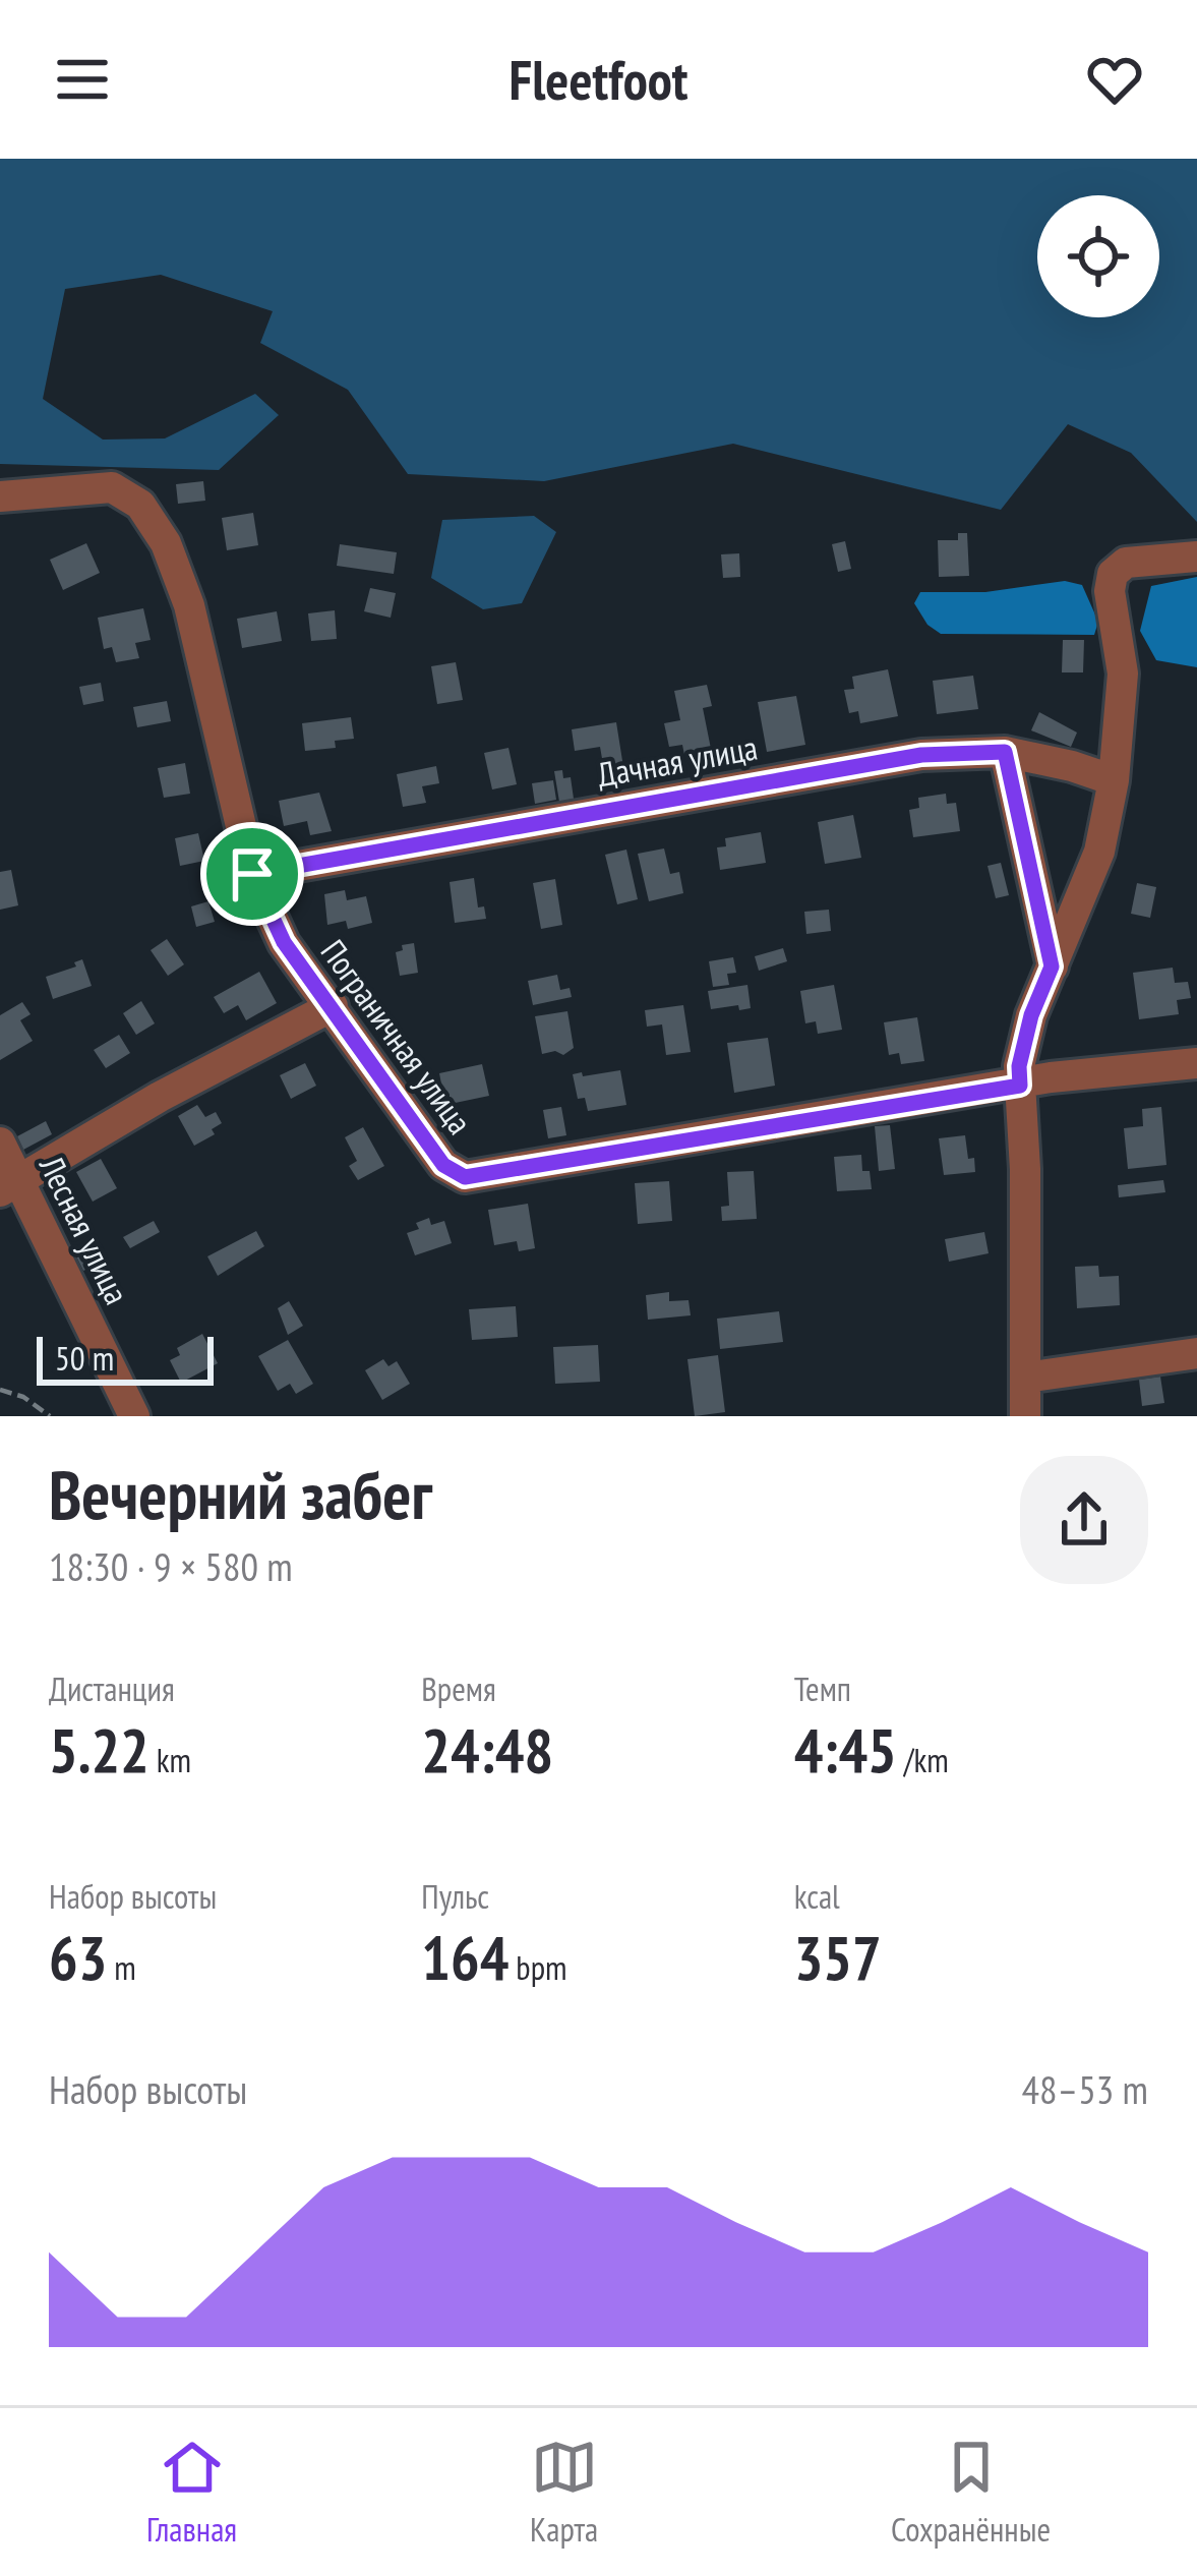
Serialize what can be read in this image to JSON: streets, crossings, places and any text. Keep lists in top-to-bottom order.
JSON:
{
  "streets": {
    "street": ["Дачная улица", "Пограничная улица", "Лесная улица"]
  },
  "crossings": [
    ["Дачная улица", "Пограничная улица"]
  ],
  "scale_bar": "50 m",
  "page": {
    "header": "Fleetfoot",
    "scale": "50 m",
    "heading": ["Вечерний забег", "18:30 · 9 × 580 m"],
    "stats": [
      ["Дистанция", "5.22 km"],
      ["Время", "24:48"],
      ["Темп", "4:45 /km"],
      ["Набор высоты", "63 m"],
      ["Пульс", "164 bpm"],
      ["kcal", "357"]
    ],
    "chart": ["Набор высоты", "48–53 m"],
    "tabs": ["Главная", "Карта", "Сохранённые"]
  }
}
